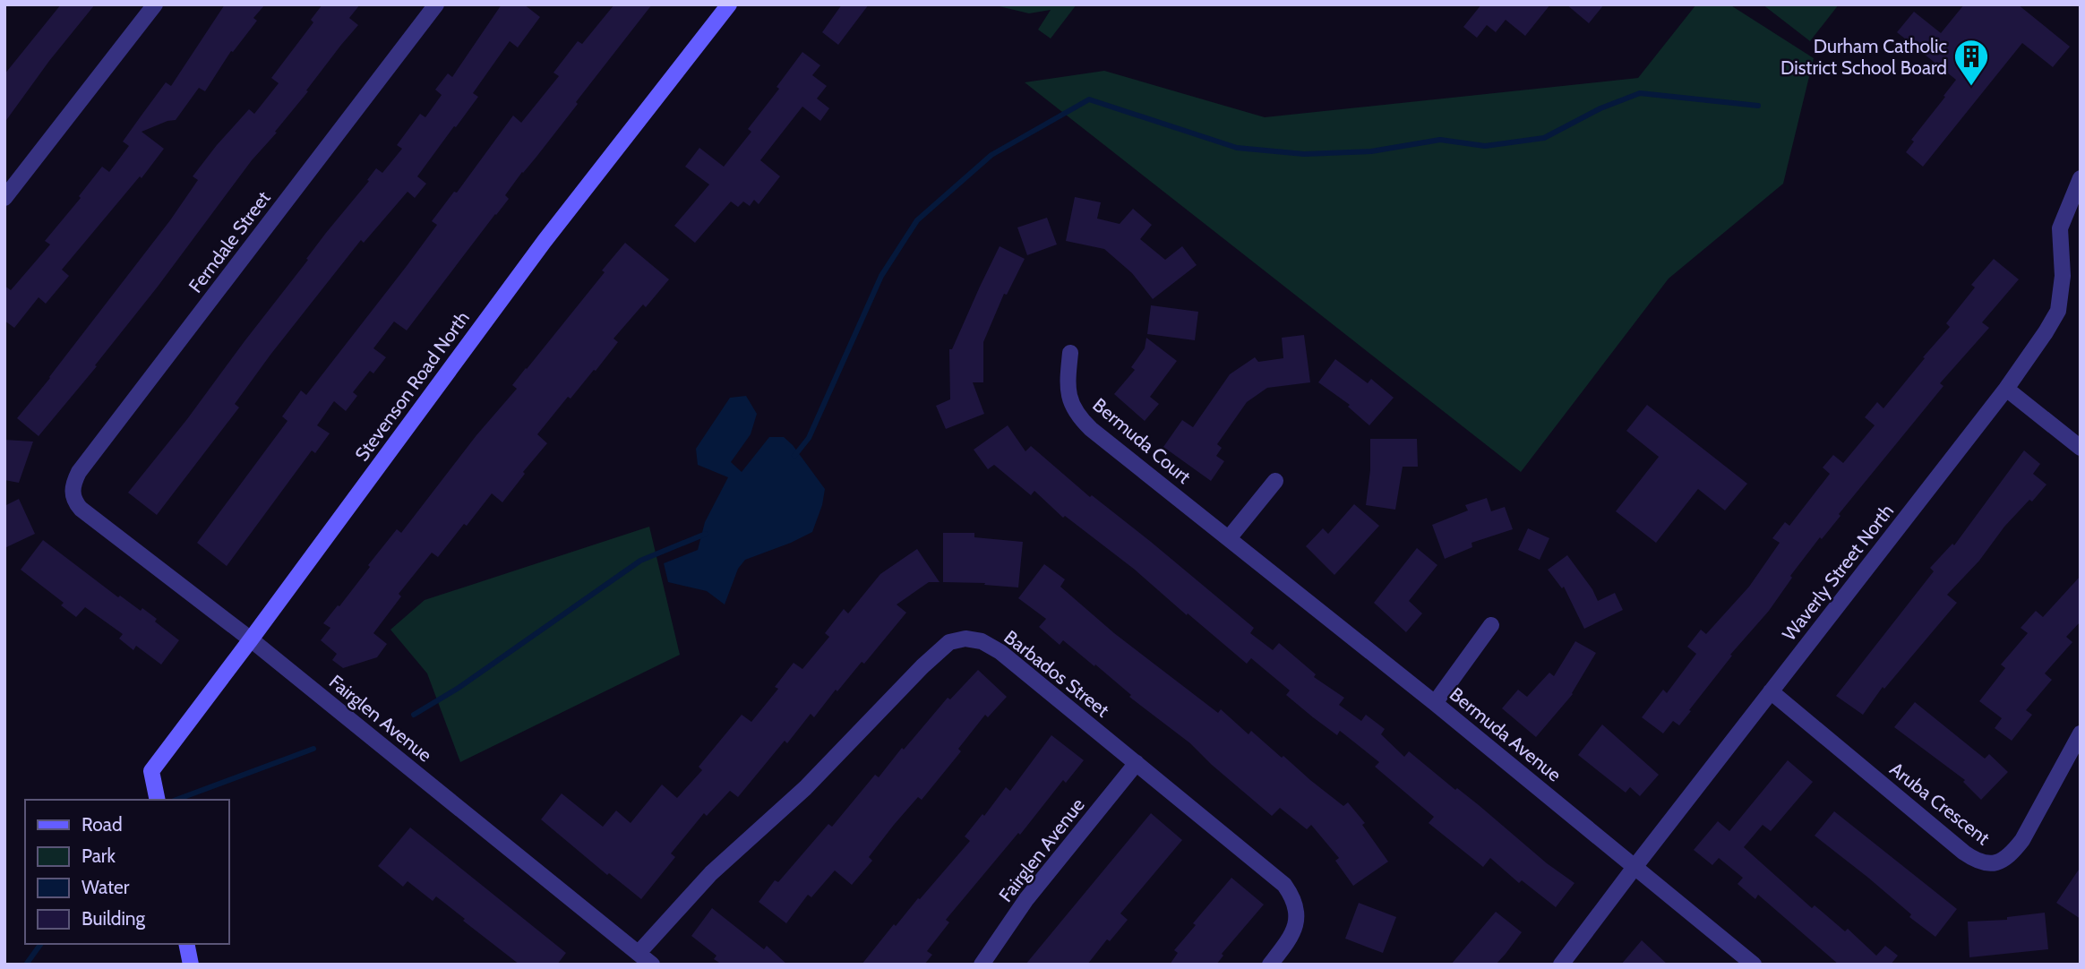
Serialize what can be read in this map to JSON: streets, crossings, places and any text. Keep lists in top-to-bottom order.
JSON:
{
  "streets": {
    "street": [
      "Ferndale Street",
      "Stevenson Road North",
      "Bermuda Court",
      "Waverly Street North",
      "Barbados Street",
      "Fairglen Avenue",
      "Bermuda Avenue",
      "Aruba Crescent"
    ]
  },
  "crossings": [
    ["Ferndale Street", "Fairglen Avenue"],
    ["Stevenson Road North", "Fairglen Avenue"],
    ["Bermuda Court", "Bermuda Avenue"],
    ["Waverly Street North", "Bermuda Avenue"],
    ["Waverly Street North", "Aruba Crescent"],
    ["Barbados Street", "Fairglen Avenue"]
  ],
  "places": {
    "building": ["Durham Catholic District School Board"]
  },
  "legend": [
    "Road",
    "Park",
    "Water",
    "Building"
  ]
}
